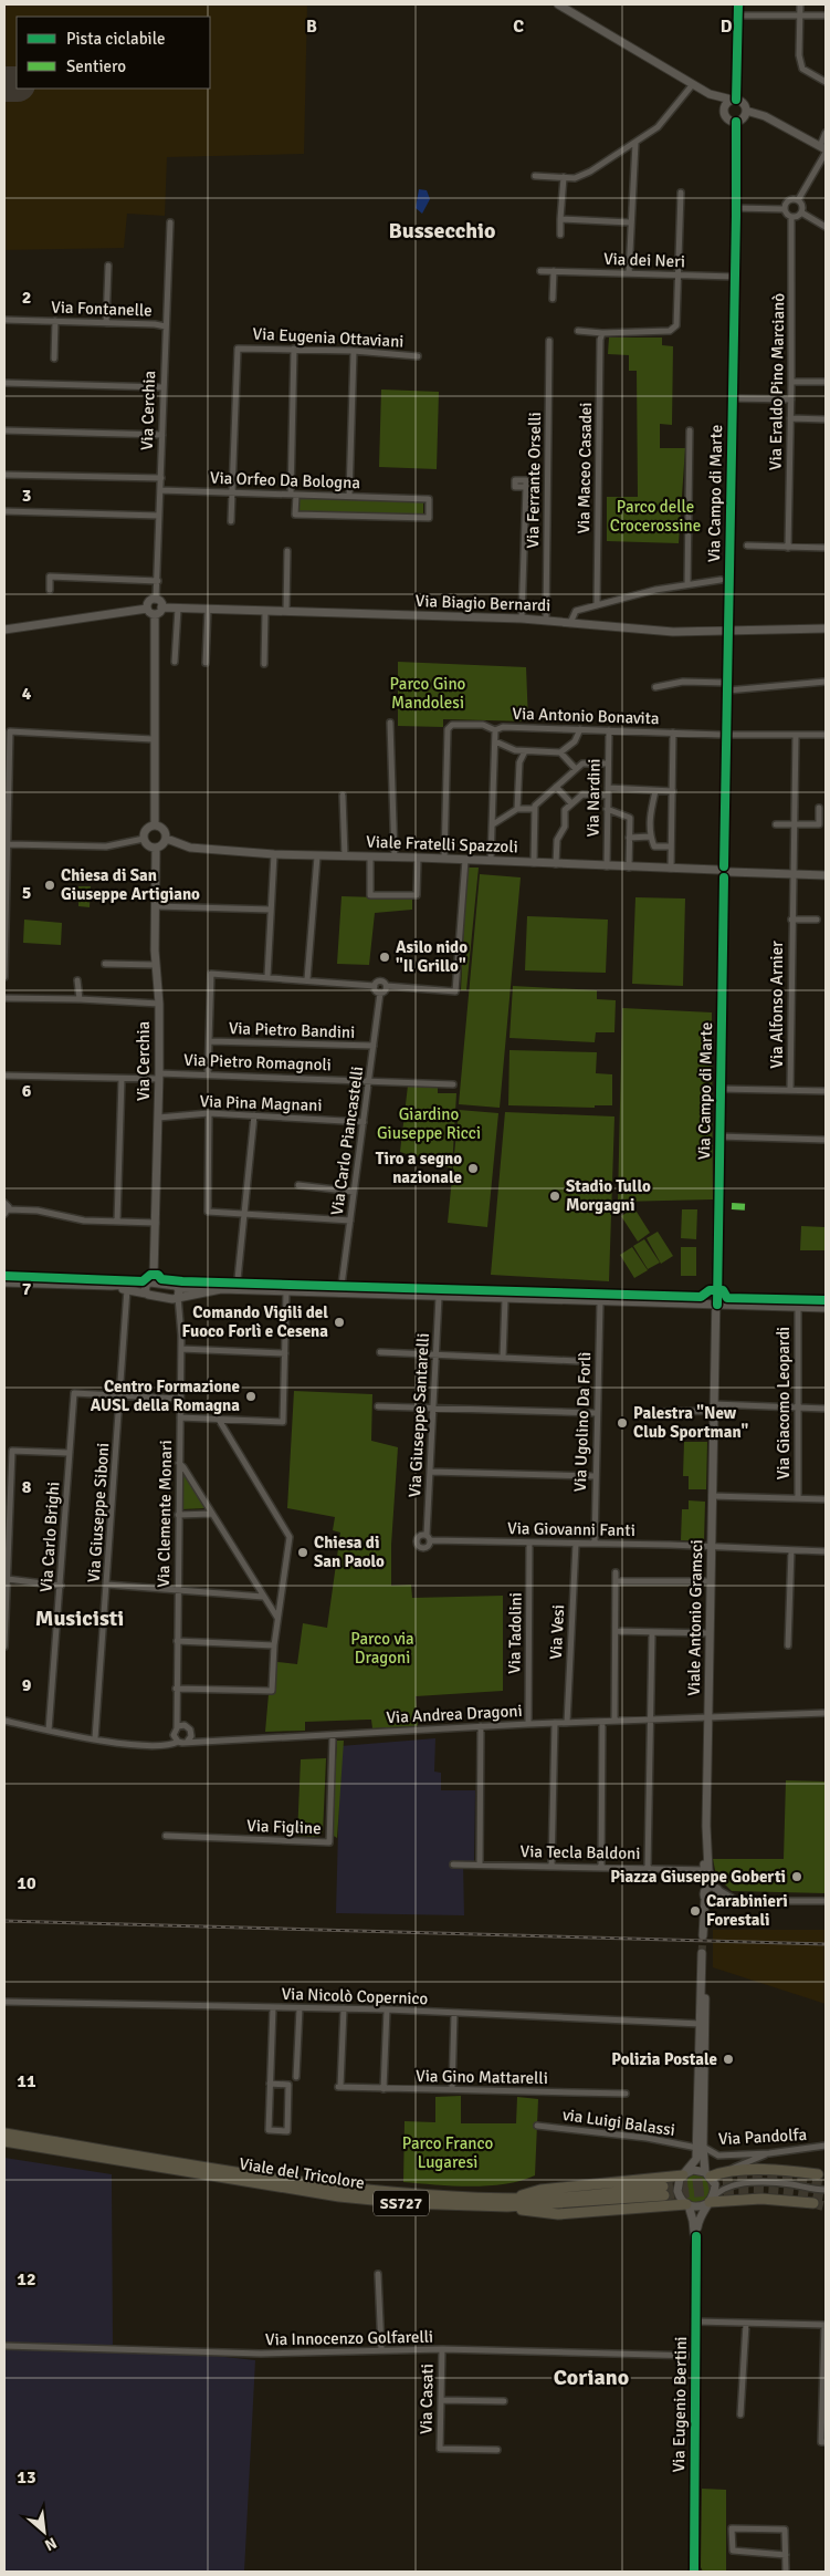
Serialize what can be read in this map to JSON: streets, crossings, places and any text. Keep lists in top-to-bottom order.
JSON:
{
  "streets": {
    "highway": ["Viale del Tricolore", "SS727"],
    "main road": [
      "Via Cerchia",
      "Via Campo di Marte",
      "Via Biagio Bernardi",
      "Viale Fratelli Spazzoli",
      "Viale Antonio Gramsci",
      "Via Eugenio Bertini"
    ],
    "street": [
      "Via dei Neri",
      "Via Fontanelle",
      "Via Eugenia Ottaviani",
      "Via Eraldo Pino Marcianò",
      "Via Maceo Casadei",
      "Via Orfeo Da Bologna",
      "Via Ferrante Orselli",
      "Via Antonio Bonavita",
      "Via Nardini",
      "Via Alfonso Arnier",
      "Via Pietro Bandini",
      "Via Pietro Romagnoli",
      "Via Pina Magnani",
      "Via Carlo Piancastelli",
      "Via Giacomo Leopardi",
      "Via Giuseppe Santarelli",
      "Via Ugolino Da Forlì",
      "Via Giuseppe Siboni",
      "Via Clemente Monari",
      "Via Giovanni Fanti",
      "Via Carlo Brighi",
      "Via Vesi",
      "Via Tadolini",
      "Via Andrea Dragoni",
      "Via Figline",
      "Via Tecla Baldoni",
      "Via Nicolò Copernico",
      "Via Gino Mattarelli",
      "via Luigi Balassi",
      "Via Pandolfa",
      "Via Innocenzo Golfarelli",
      "Via Casati"
    ]
  },
  "crossings": [
    ["Via dei Neri", "Via Campo di Marte"],
    ["Via Fontanelle", "Via Cerchia"],
    ["Via Eugenia Ottaviani", "Via Orfeo Da Bologna"],
    ["Via Cerchia", "Via Orfeo Da Bologna"],
    ["Via Cerchia", "Viale Fratelli Spazzoli"],
    ["Via Cerchia", "Via Pietro Romagnoli"],
    ["Via Cerchia", "Via Pina Magnani"],
    ["Via Maceo Casadei", "Via Biagio Bernardi"],
    ["Via Ferrante Orselli", "Via Biagio Bernardi"],
    ["Via Campo di Marte", "Via Antonio Bonavita"],
    ["Via Campo di Marte", "Viale Fratelli Spazzoli"],
    ["Via Campo di Marte", "Viale Antonio Gramsci"],
    ["Via Antonio Bonavita", "Via Nardini"],
    ["Via Antonio Bonavita", "Viale Fratelli Spazzoli"],
    ["Via Antonio Bonavita", "Via Alfonso Arnier"],
    ["Via Nardini", "Viale Fratelli Spazzoli"],
    ["Viale Fratelli Spazzoli", "Via Alfonso Arnier"],
    ["Via Pietro Bandini", "Via Carlo Piancastelli"],
    ["Via Pietro Romagnoli", "Via Carlo Piancastelli"],
    ["Via Pina Magnani", "Via Carlo Piancastelli"],
    ["Via Giuseppe Santarelli", "Via Giovanni Fanti"],
    ["Via Ugolino Da Forlì", "Via Giovanni Fanti"],
    ["Via Giuseppe Siboni", "Via Carlo Brighi"],
    ["Via Clemente Monari", "Via Andrea Dragoni"],
    ["Via Giovanni Fanti", "Viale Antonio Gramsci"],
    ["Via Giovanni Fanti", "Via Vesi"],
    ["Via Giovanni Fanti", "Via Tadolini"],
    ["Viale Antonio Gramsci", "Via Andrea Dragoni"],
    ["Viale Antonio Gramsci", "Via Tecla Baldoni"],
    ["Via Vesi", "Via Andrea Dragoni"],
    ["Via Tadolini", "Via Andrea Dragoni"],
    ["Via Andrea Dragoni", "Via Figline"],
    ["Via Nicolò Copernico", "Via Gino Mattarelli"],
    ["Via Nicolò Copernico", "Via Eugenio Bertini"],
    ["via Luigi Balassi", "Via Pandolfa"],
    ["via Luigi Balassi", "Via Eugenio Bertini"],
    ["Via Pandolfa", "Via Eugenio Bertini"],
    ["Via Innocenzo Golfarelli", "Via Casati"],
    ["Via Innocenzo Golfarelli", "Via Eugenio Bertini"]
  ],
  "districts": ["Bussecchio", "Musicisti", "Coriano"],
  "parks": [
    "Parco delle Crocerossine",
    "Parco Gino Mandolesi",
    "Giardino Giuseppe Ricci",
    "Parco via Dragoni",
    "Parco Franco Lugaresi"
  ],
  "places": [
    "Chiesa di San Giuseppe Artigiano",
    "Asilo nido \"Il Grillo\"",
    "Tiro a segno nazionale",
    "Stadio Tullo Morgagni",
    "Comando Vigili del Fuoco Forlì e Cesena",
    "Centro Formazione AUSL della Romagna",
    "Palestra \"New Club Sportman\"",
    "Chiesa di San Paolo",
    "Piazza Giuseppe Goberti",
    "Carabinieri Forestali",
    "Polizia Postale"
  ],
  "legend": ["Pista ciclabile", "Sentiero"],
  "north": "bottom right",
  "grid": {
    "columns": ["B", "C", "D"],
    "rows": [
      "2",
      "3",
      "4",
      "5",
      "6",
      "7",
      "8",
      "9",
      "10",
      "11",
      "12",
      "13"
    ]
  }
}
